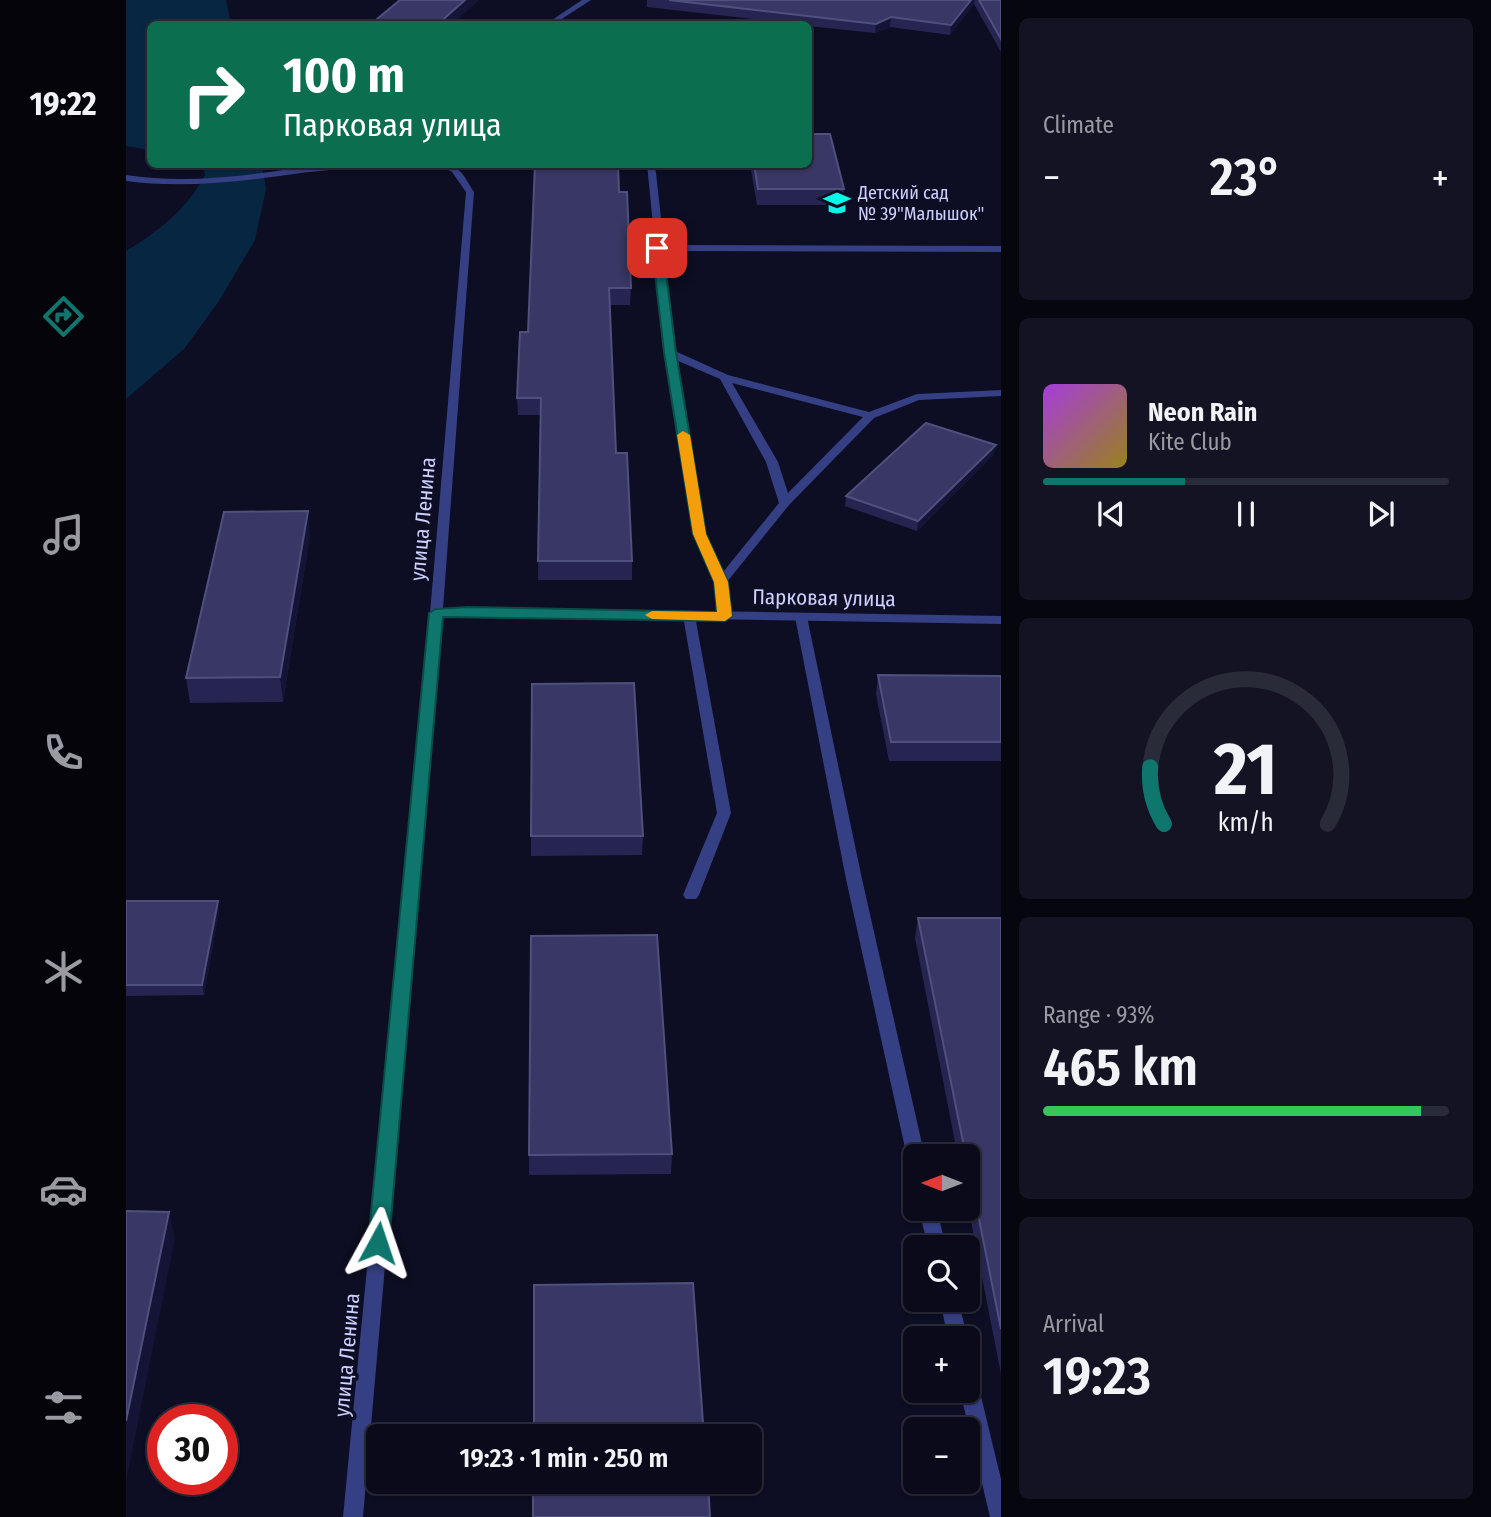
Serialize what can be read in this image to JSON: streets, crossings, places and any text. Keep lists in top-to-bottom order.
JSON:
{
  "streets": {
    "street": ["улица Ленина", "Парковая улица"]
  },
  "crossings": [
    ["улица Ленина", "Парковая улица"]
  ],
  "places": {
    "school or university": ["Детский сад № 39\"Малышок\""]
  },
  "north": "left",
  "page": {
    "tabs": "19:22",
    "tile": [
      "Climate",
      ["Range · 93%", "465 km"],
      ["Arrival", "19:23"]
    ],
    "turn": ["100 m", "Парковая улица"],
    "heat": ["−", "23°", "+"],
    "song": ["Neon Rain", "Kite Club"],
    "map_buttons": ["+", "−"],
    "limit": "30",
    "trip": "19:23 · 1 min · 250 m",
    "gauge": ["21", "km/h"]
  }
}
